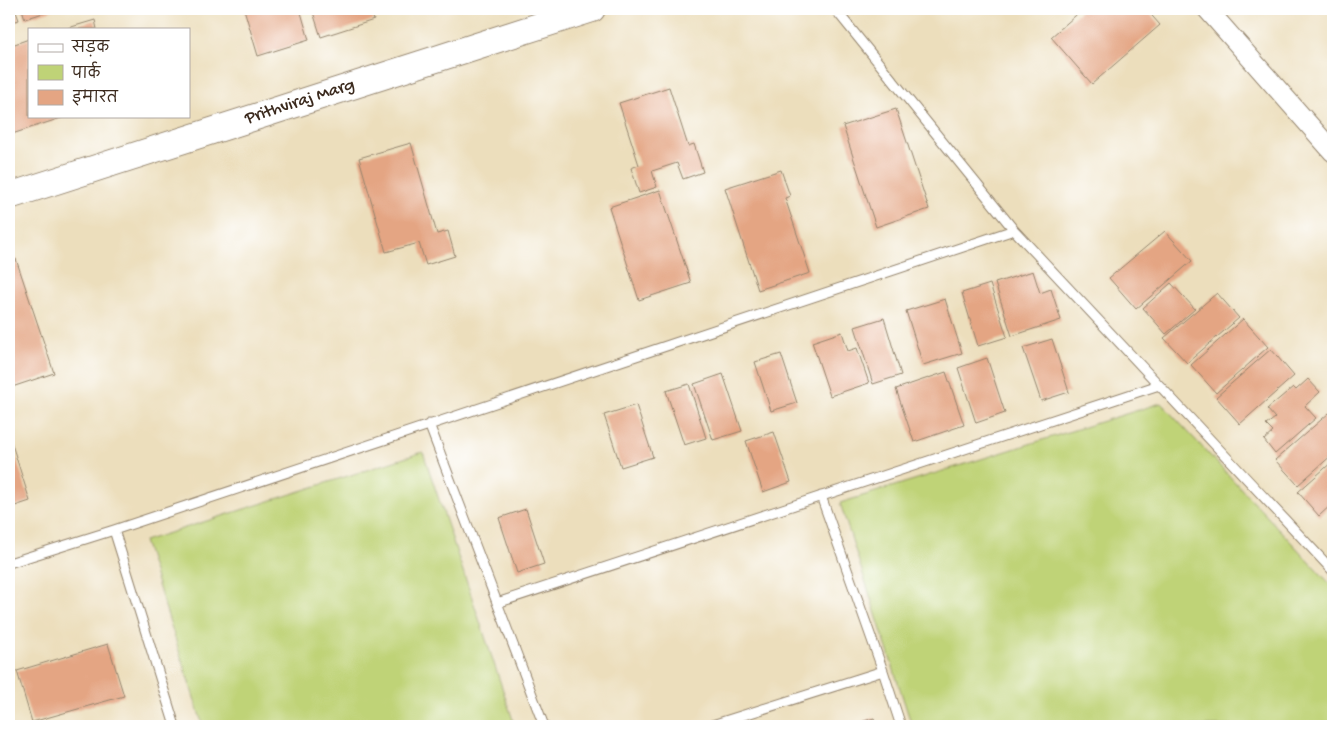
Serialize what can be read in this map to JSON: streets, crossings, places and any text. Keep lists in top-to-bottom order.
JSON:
{
  "streets": {
    "street": ["Prithviraj Marg"]
  },
  "legend": ["सड़क", "पार्क", "इमारत"]
}
